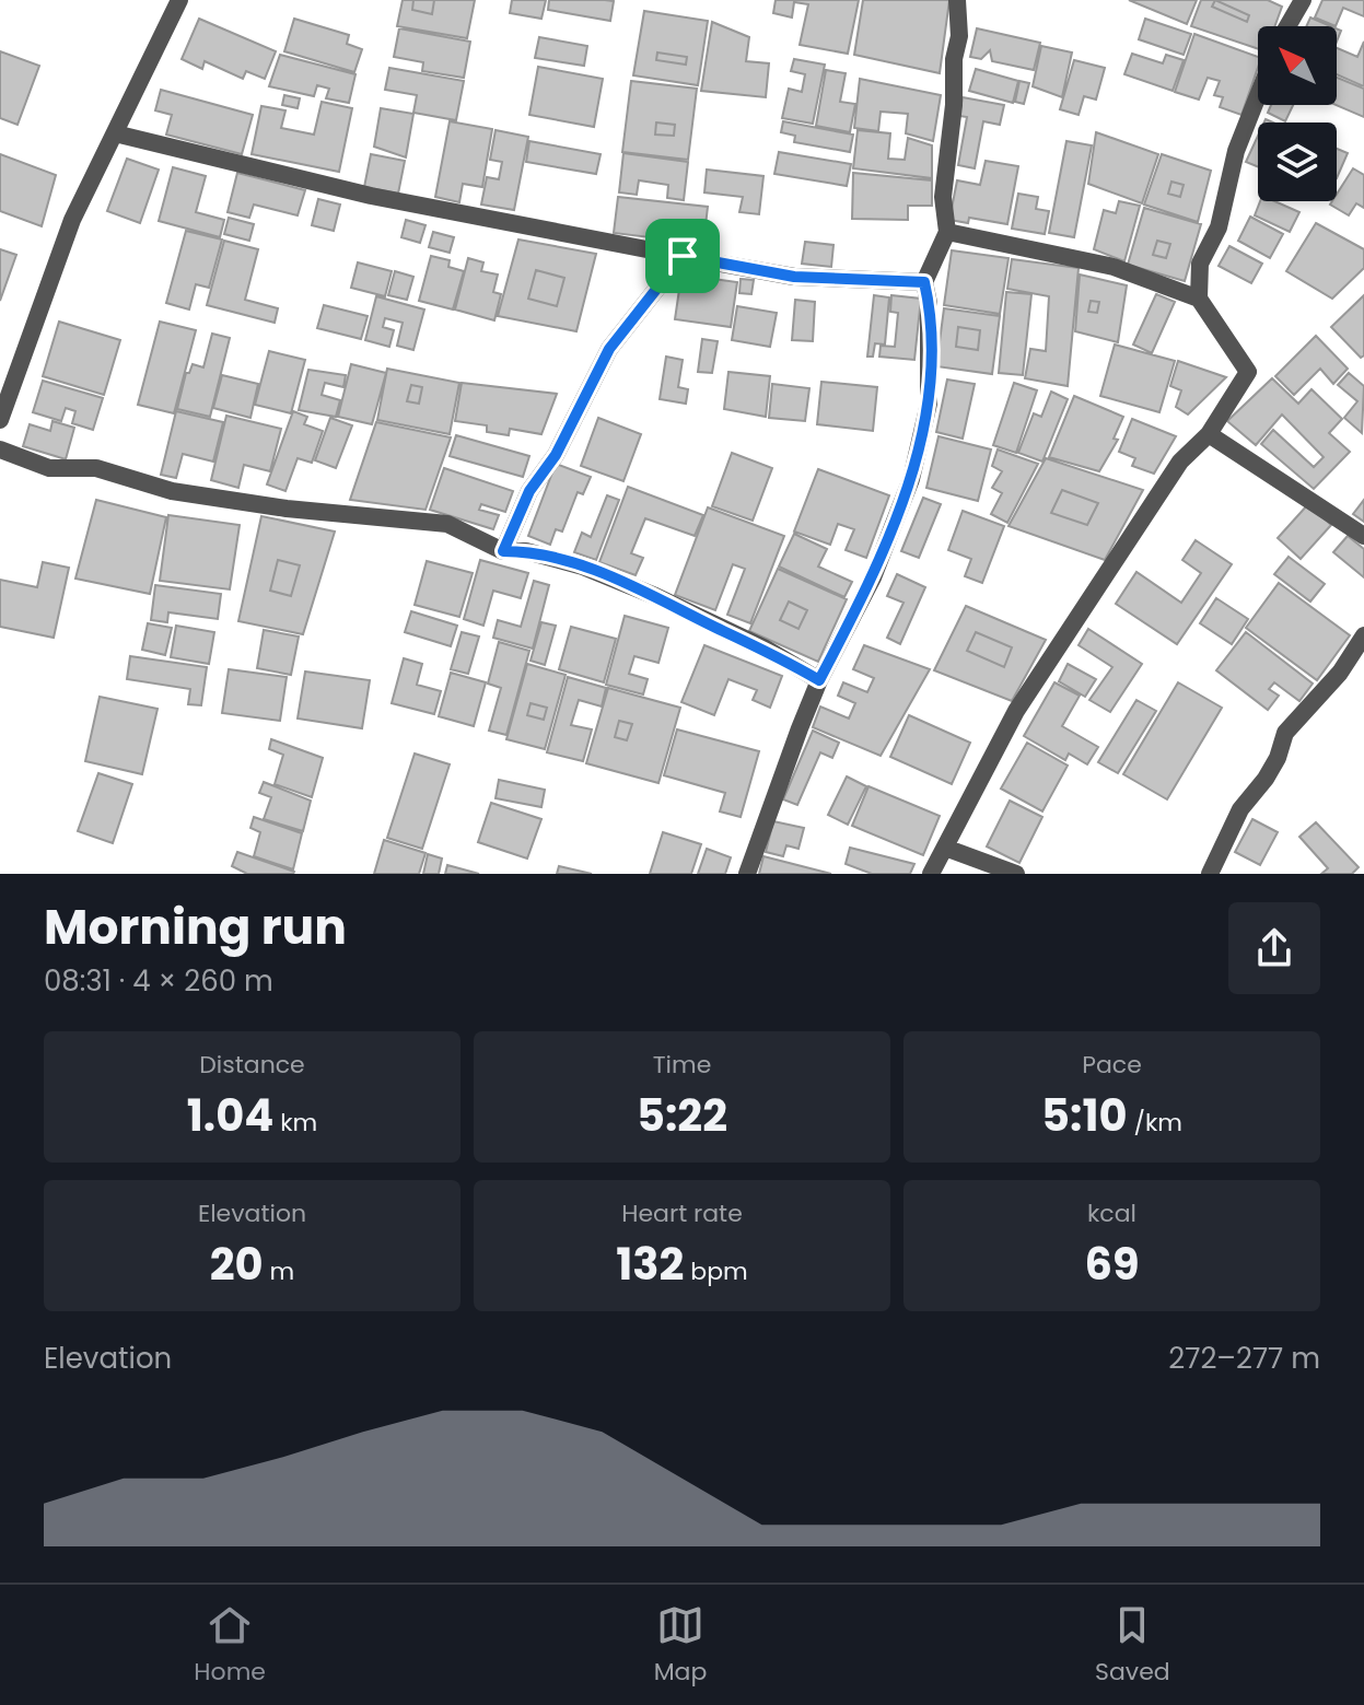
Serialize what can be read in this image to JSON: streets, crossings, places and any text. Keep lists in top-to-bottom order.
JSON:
{
  "north": "top left",
  "page": {
    "heading": ["Morning run", "08:31 · 4 × 260 m"],
    "stats": [
      ["Distance", "1.04 km"],
      ["Time", "5:22"],
      ["Pace", "5:10 /km"],
      ["Elevation", "20 m"],
      ["Heart rate", "132 bpm"],
      ["kcal", "69"]
    ],
    "chart": ["Elevation", "272–277 m"],
    "tabs": ["Home", "Map", "Saved"]
  }
}
